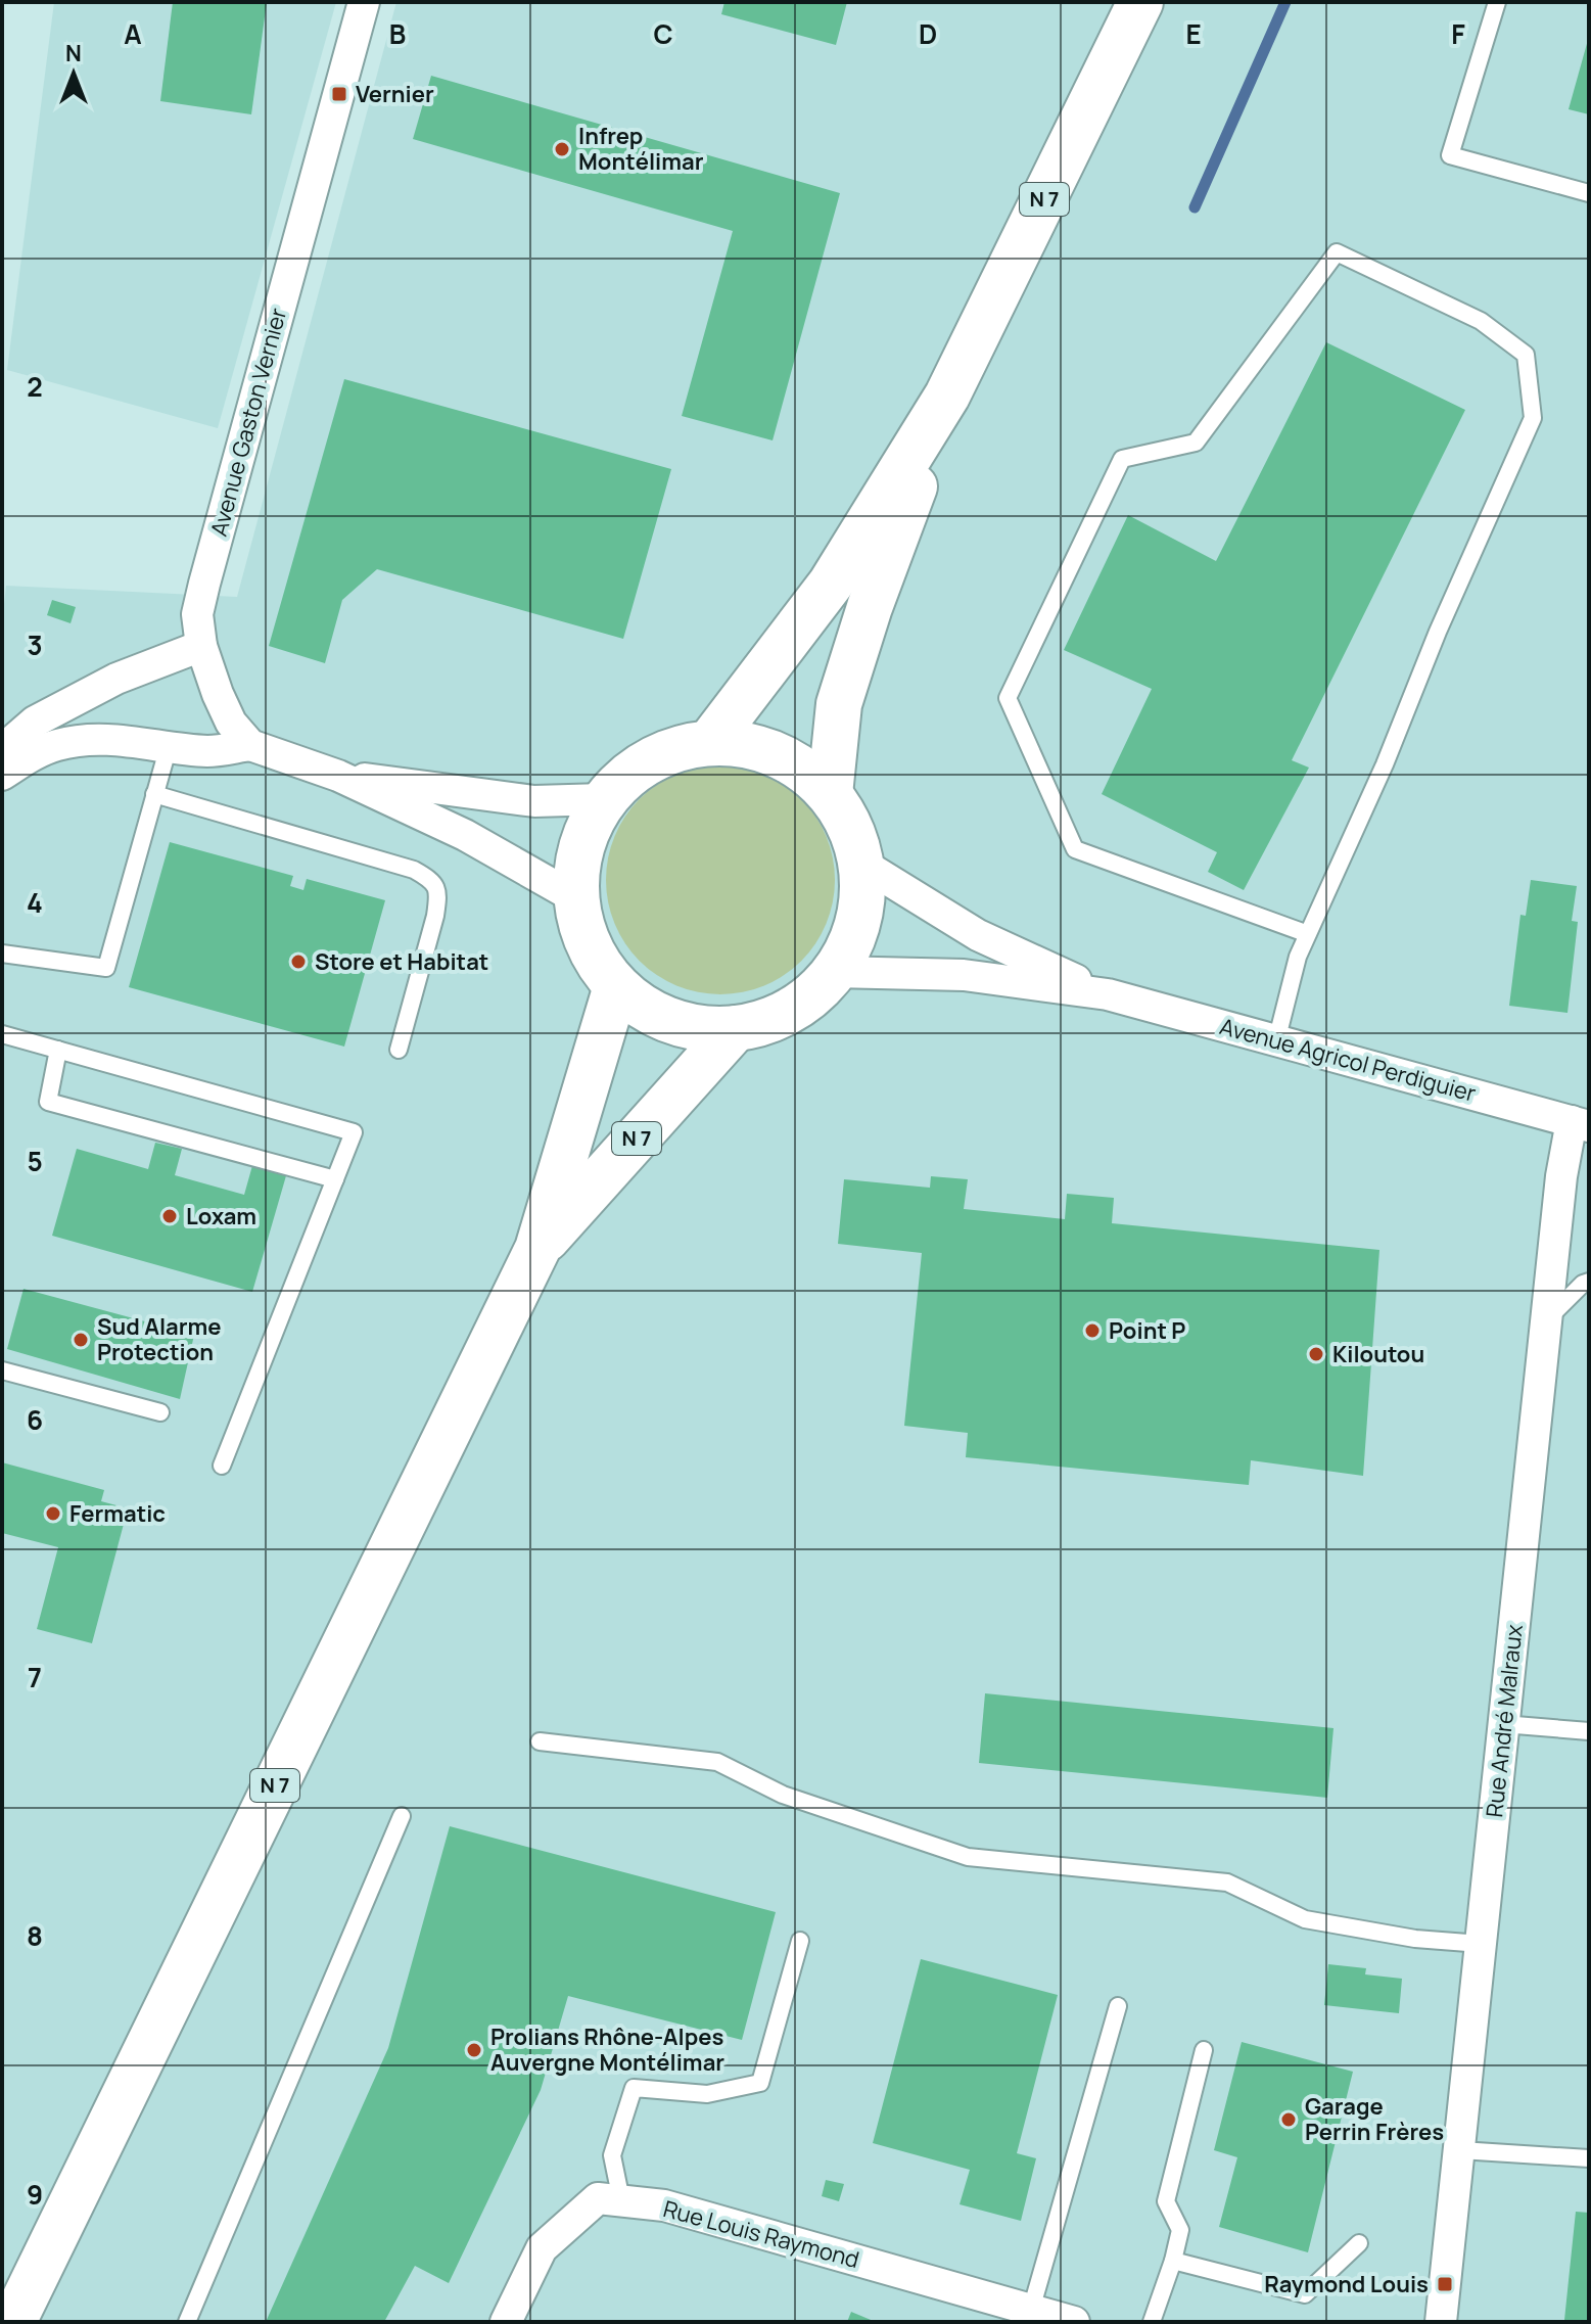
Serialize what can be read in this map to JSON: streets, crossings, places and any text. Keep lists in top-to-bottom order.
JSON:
{
  "streets": {
    "main road": ["N 7"],
    "street": [
      "Avenue Gaston Vernier",
      "Avenue Agricol Perdiguier",
      "Rue André Malraux",
      "Rue Louis Raymond"
    ]
  },
  "crossings": [
    ["N 7", "Avenue Agricol Perdiguier"],
    ["Avenue Agricol Perdiguier", "Rue André Malraux"]
  ],
  "places": {
    "transit": ["Vernier", "Raymond Louis"],
    "other": [
      "Infrep Montélimar",
      "Store et Habitat",
      "Loxam",
      "Point P",
      "Sud Alarme Protection",
      "Kiloutou",
      "Fermatic",
      "Prolians Rhône-Alpes Auvergne Montélimar",
      "Garage Perrin Frères"
    ]
  },
  "north": "top",
  "grid": {
    "columns": [
      "A",
      "B",
      "C",
      "D",
      "E",
      "F"
    ],
    "rows": [
      "2",
      "3",
      "4",
      "5",
      "6",
      "7",
      "8",
      "9"
    ]
  }
}
